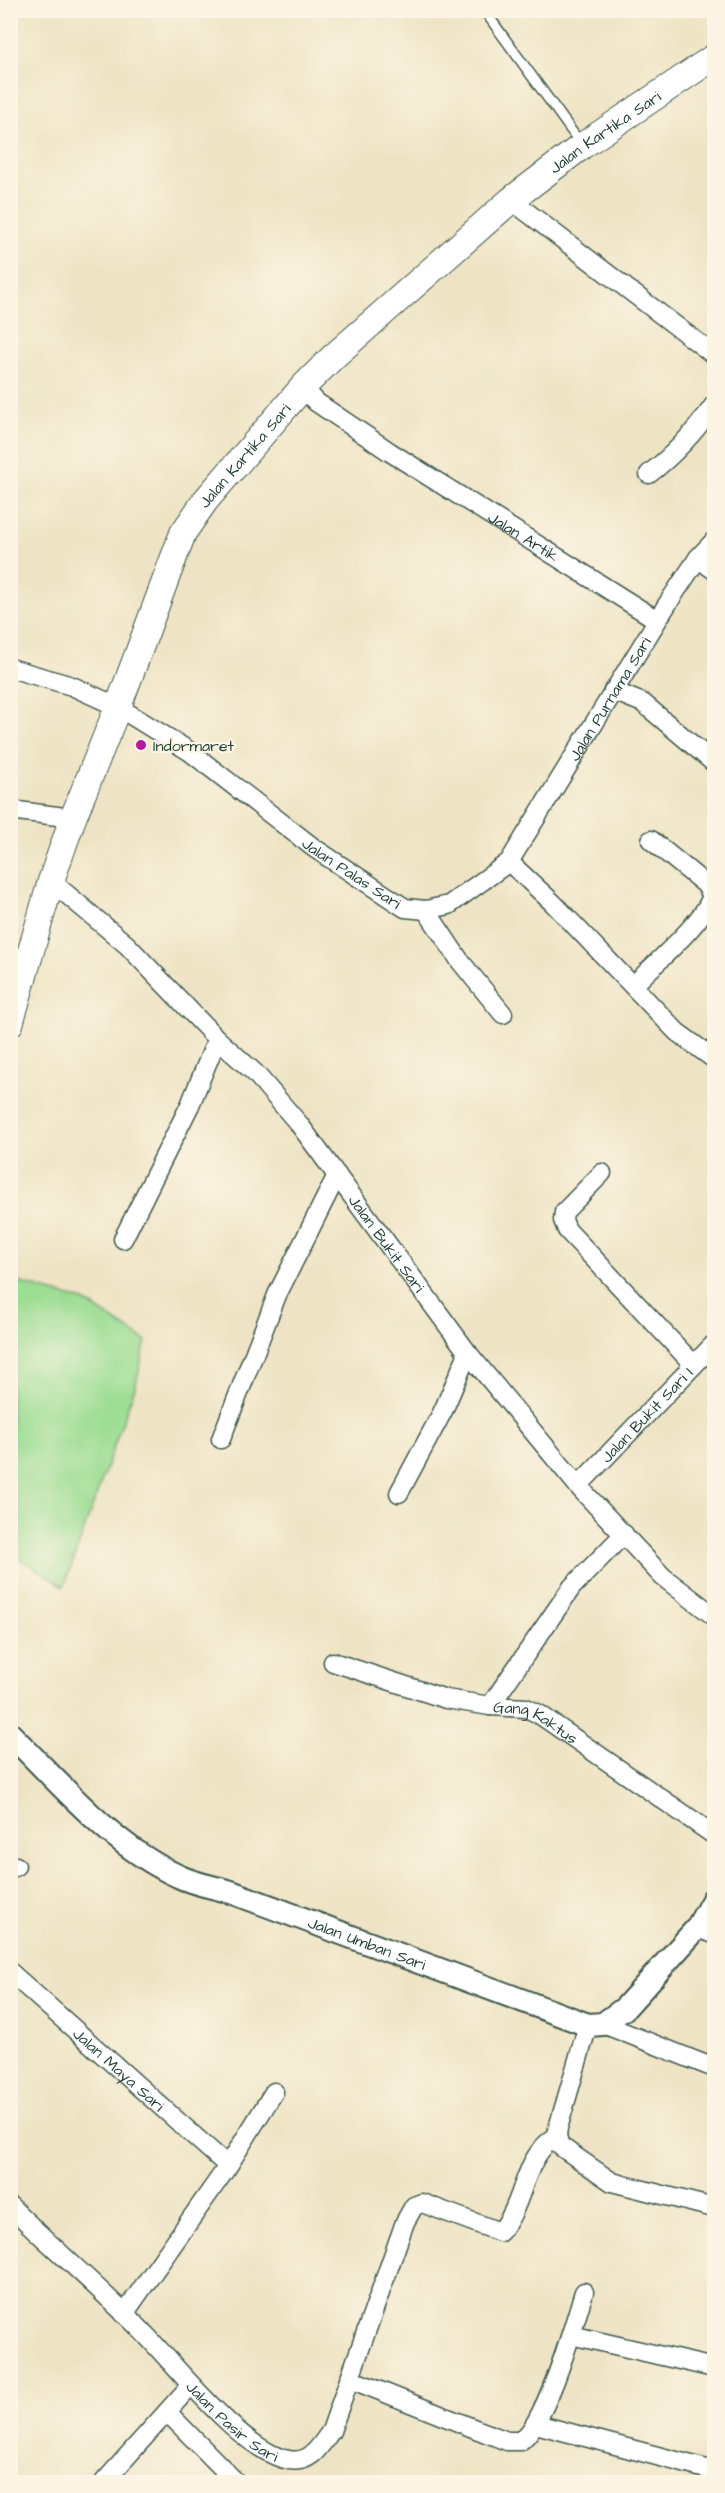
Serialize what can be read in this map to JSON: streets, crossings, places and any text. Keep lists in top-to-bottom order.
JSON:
{
  "streets": {
    "main road": ["Jalan Kartika Sari"],
    "street": [
      "Jalan Artik",
      "Jalan Purnama Sari",
      "Jalan Palas Sari",
      "Jalan Bukit Sari",
      "Jalan Bukit Sari I",
      "Gang Kaktus",
      "Jalan Umban Sari",
      "Jalan Maya Sari",
      "Jalan Pasir Sari"
    ]
  },
  "crossings": [
    ["Jalan Kartika Sari", "Jalan Artik"],
    ["Jalan Kartika Sari", "Jalan Palas Sari"],
    ["Jalan Kartika Sari", "Jalan Bukit Sari"],
    ["Jalan Artik", "Jalan Purnama Sari"],
    ["Jalan Bukit Sari", "Jalan Bukit Sari I"]
  ],
  "places": ["Indormaret"]
}
